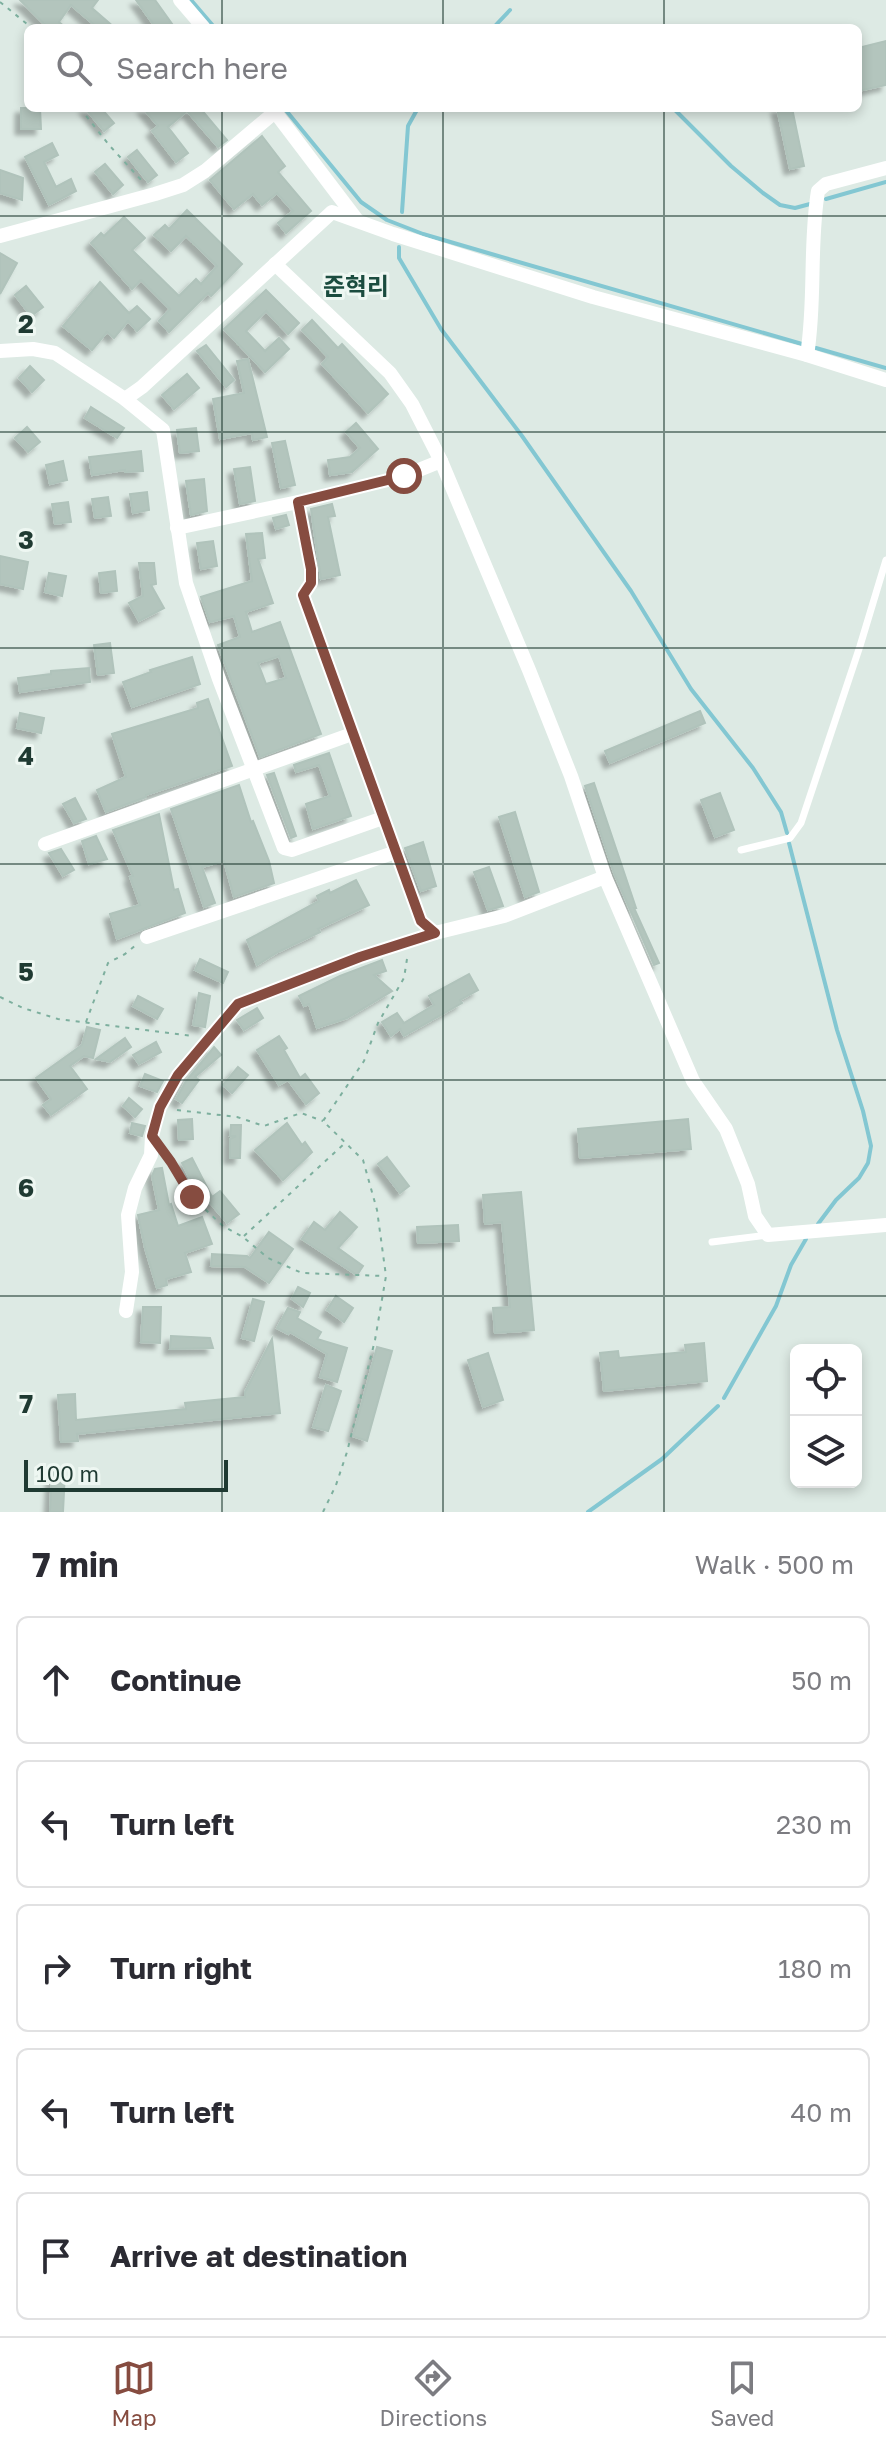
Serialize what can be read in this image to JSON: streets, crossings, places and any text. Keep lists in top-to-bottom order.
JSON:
{
  "districts": ["준혁리"],
  "scale_bar": "100 m",
  "page": {
    "search": "Search here",
    "scale": "100 m",
    "heading": ["7 min", "Walk · 500 m"],
    "list": [
      ["Continue", "50 m"],
      ["Turn left", "230 m"],
      ["Turn right", "180 m"],
      ["Turn left", "40 m"],
      "Arrive at destination"
    ],
    "nav": ["Map", "Directions", "Saved"]
  },
  "grid": {
    "rows": [
      "2",
      "3",
      "4",
      "5",
      "6",
      "7"
    ]
  }
}
